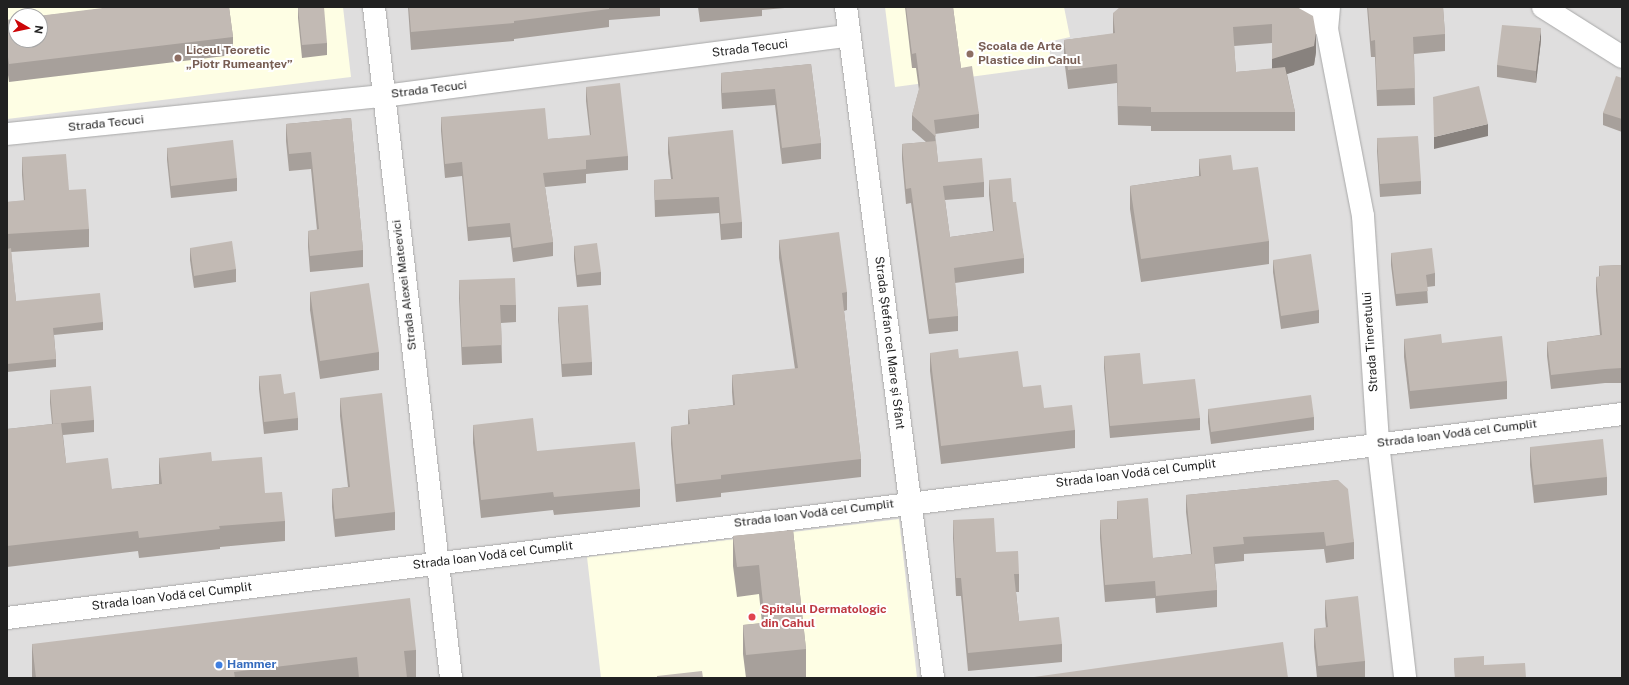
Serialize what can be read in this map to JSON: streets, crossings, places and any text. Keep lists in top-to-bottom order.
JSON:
{
  "streets": {
    "street": [
      "Strada Tecuci",
      "Strada Alexei Mateevici",
      "Strada Tineretului",
      "Strada Ștefan cel Mare și Sfânt",
      "Strada Ioan Vodă cel Cumplit"
    ]
  },
  "crossings": [
    ["Strada Tecuci", "Strada Alexei Mateevici"],
    ["Strada Tecuci", "Strada Ștefan cel Mare și Sfânt"],
    ["Strada Alexei Mateevici", "Strada Ioan Vodă cel Cumplit"],
    ["Strada Tineretului", "Strada Ioan Vodă cel Cumplit"],
    ["Strada Ștefan cel Mare și Sfânt", "Strada Ioan Vodă cel Cumplit"]
  ],
  "places": [
    "Școala de Arte Plastice din Cahul",
    "Liceul Teoretic „Piotr Rumeanțev”",
    "Spitalul Dermatologic din Cahul",
    "Hammer"
  ],
  "north": "right"
}
